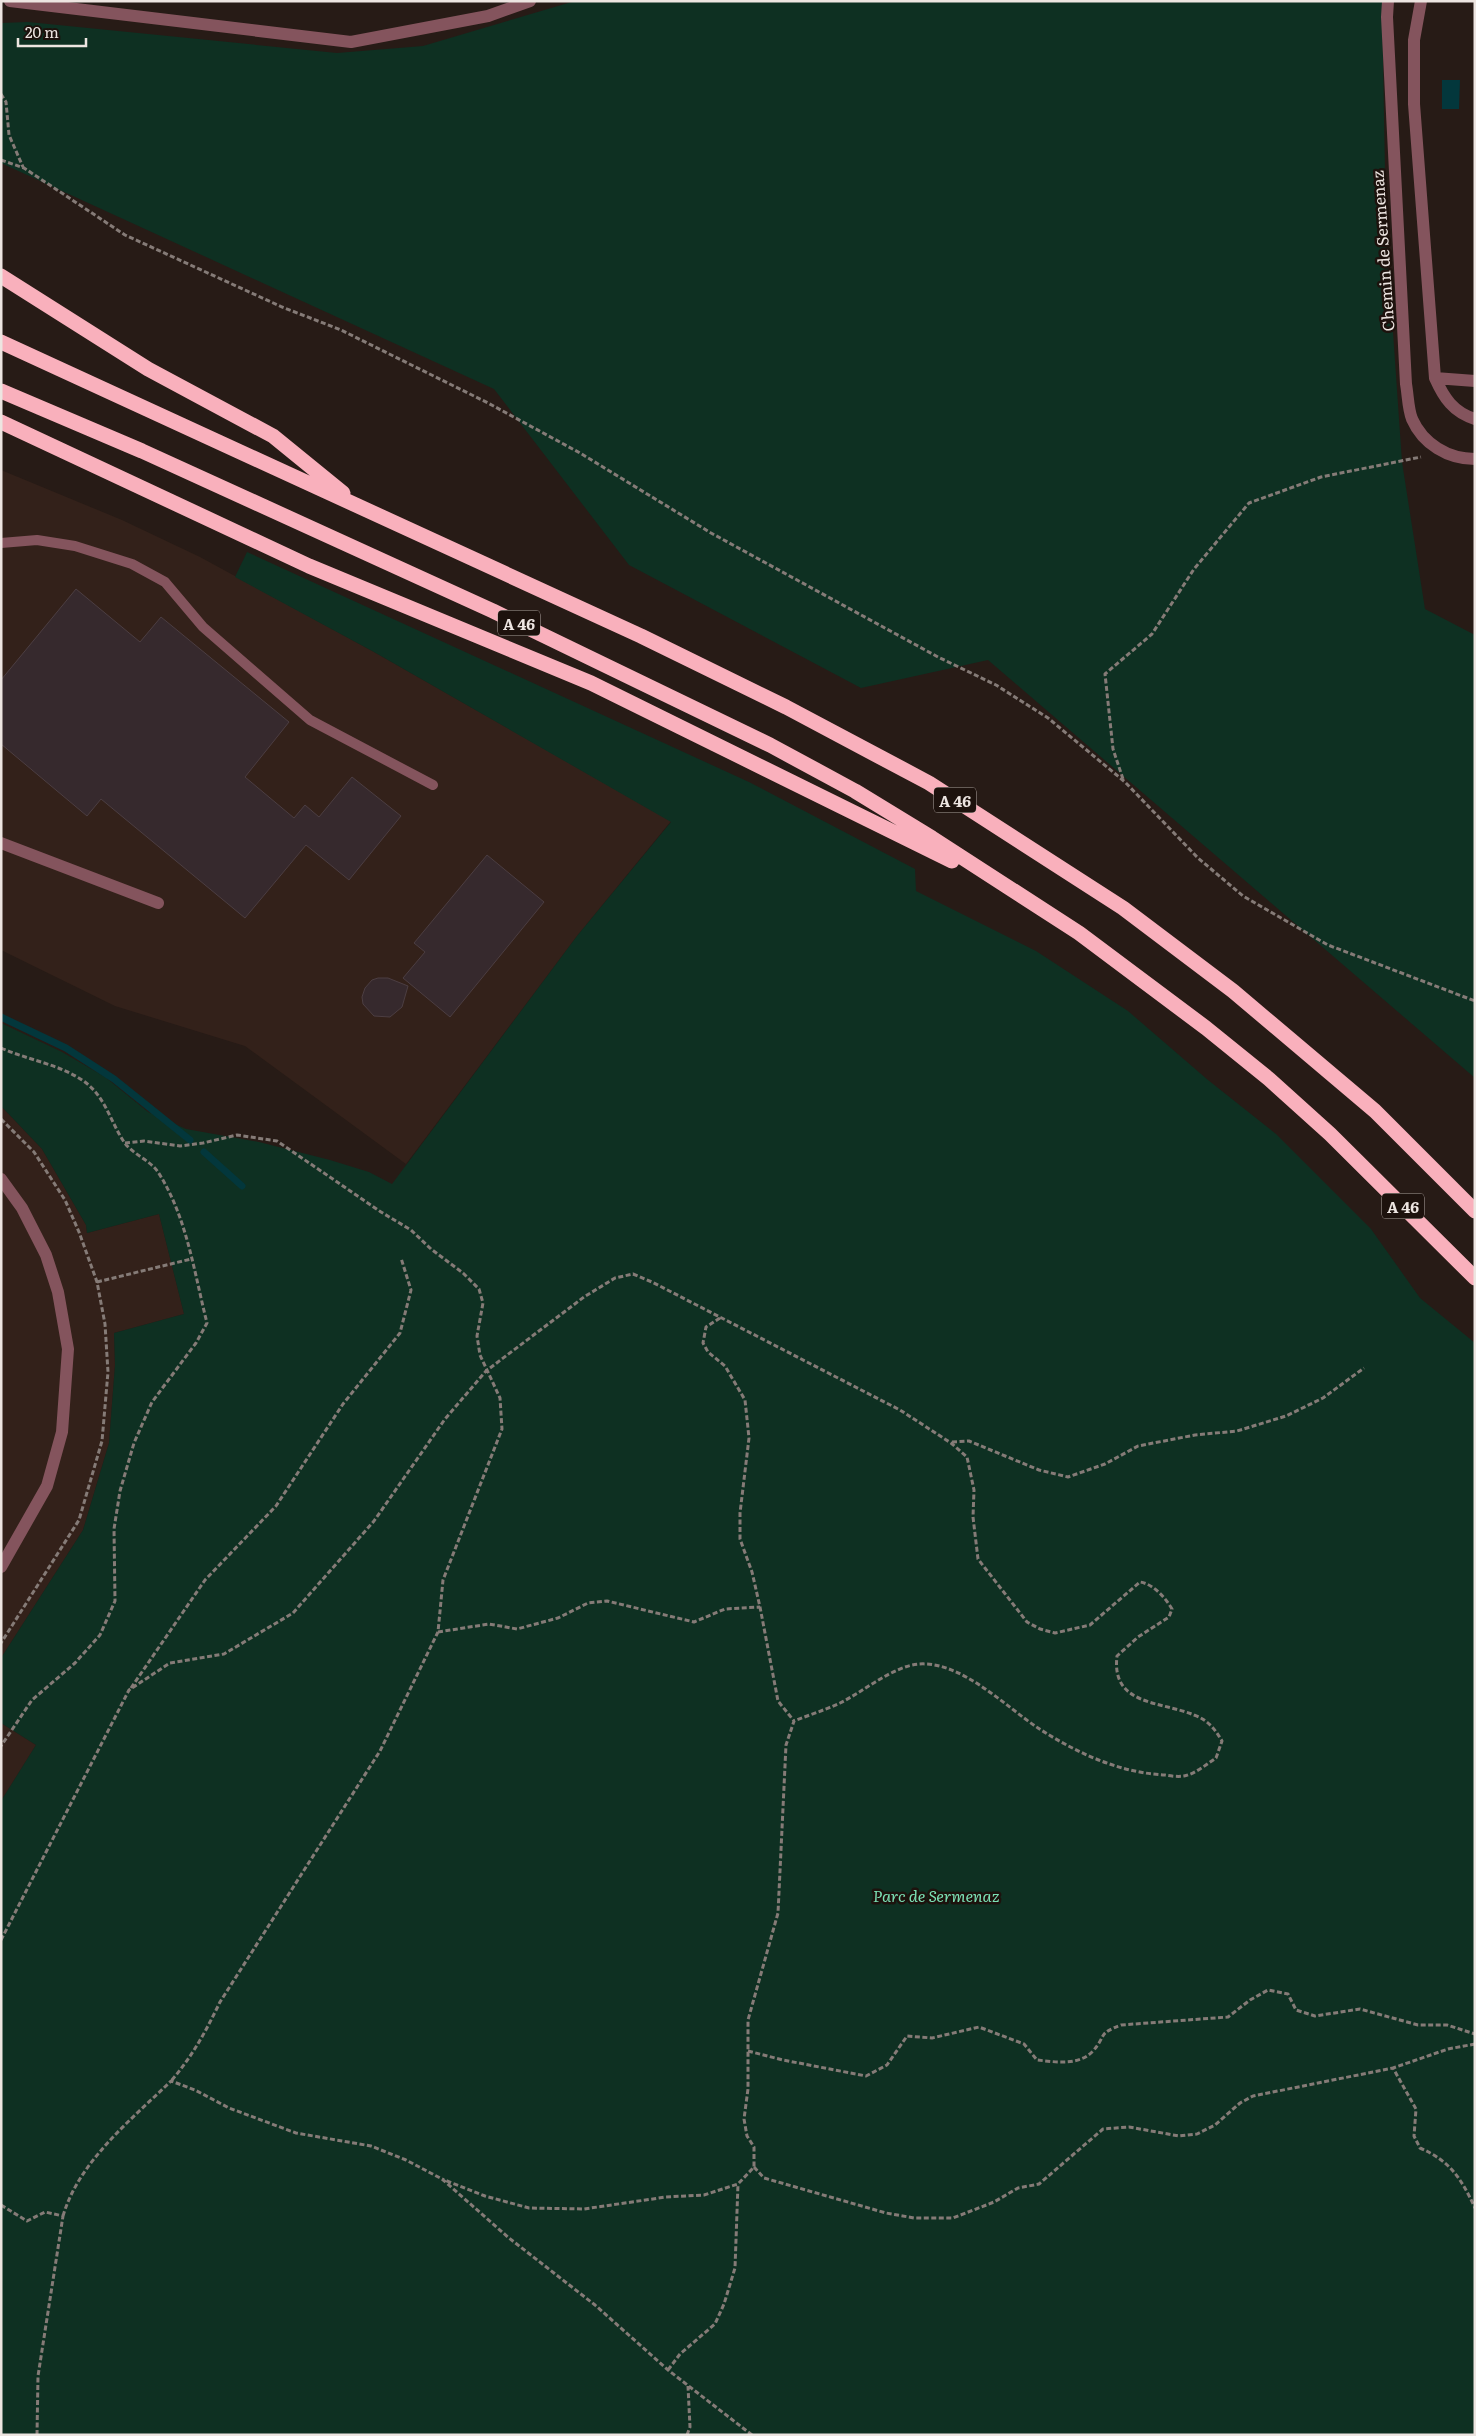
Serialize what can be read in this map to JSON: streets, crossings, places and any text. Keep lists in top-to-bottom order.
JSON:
{
  "streets": {
    "highway": ["A 46"],
    "street": ["Chemin de Sermenaz"]
  },
  "parks": ["Parc de Sermenaz"],
  "scale_bar": "20 m"
}
